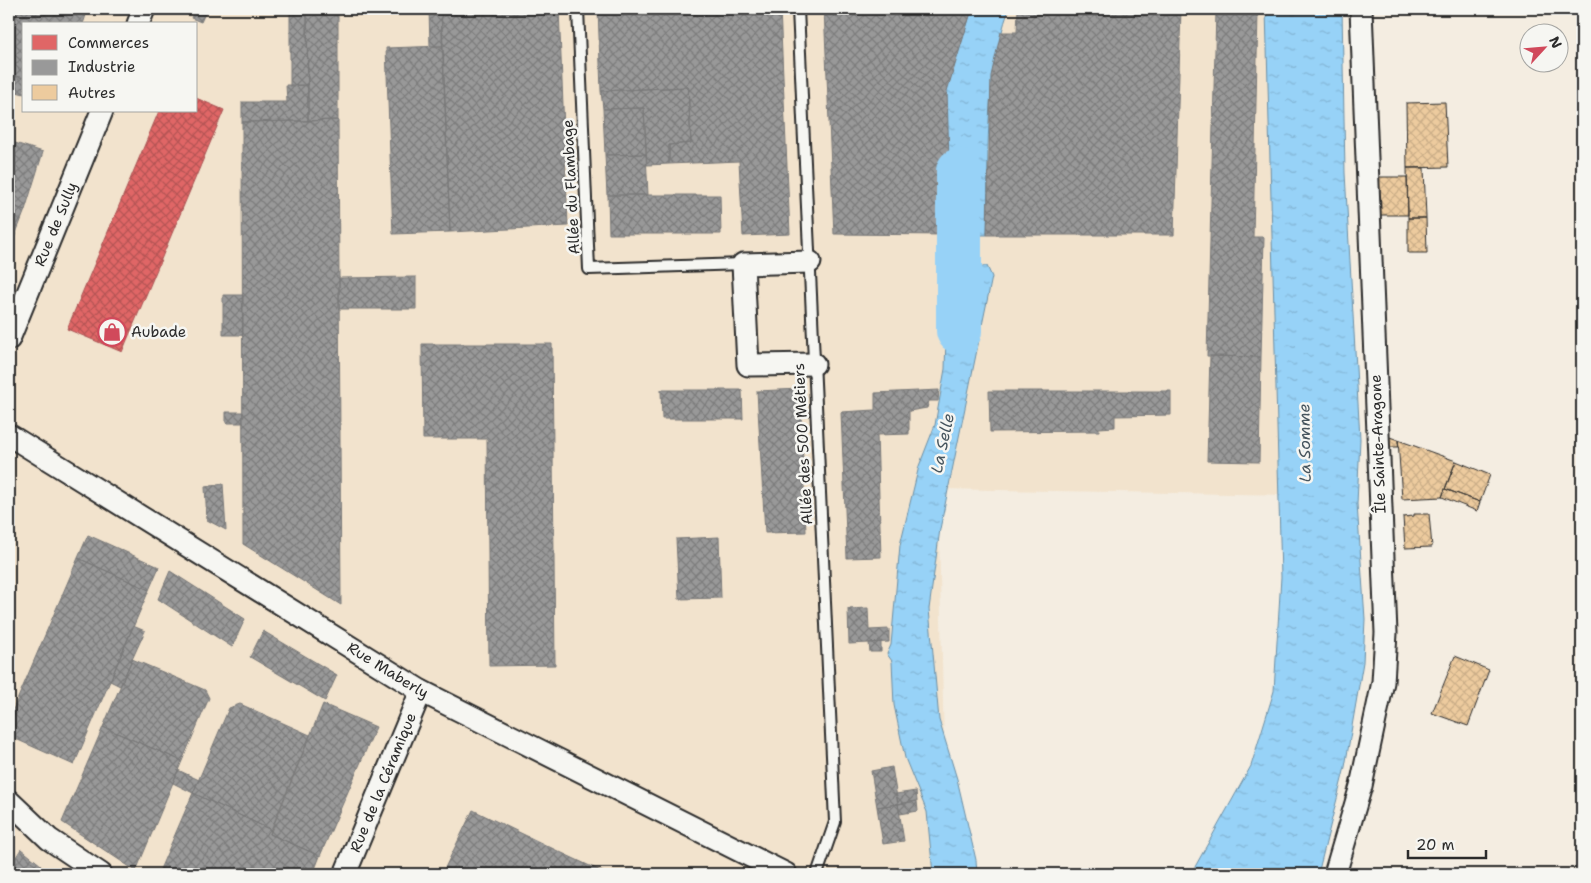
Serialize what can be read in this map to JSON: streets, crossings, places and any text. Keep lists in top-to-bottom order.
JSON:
{
  "streets": {
    "street": [
      "Rue de Sully",
      "Île Sainte-Aragone",
      "Rue Maberly",
      "Rue de la Céramique"
    ],
    "lane": ["Allée du Flambage", "Allée des 500 Métiers"]
  },
  "crossings": [
    ["Rue Maberly", "Rue de la Céramique"]
  ],
  "water": ["La Selle", "La Somme"],
  "places": {
    "shop": ["Aubade"]
  },
  "legend": ["Commerces", "Industrie", "Autres"],
  "scale_bar": "20 m",
  "north": "top right"
}
